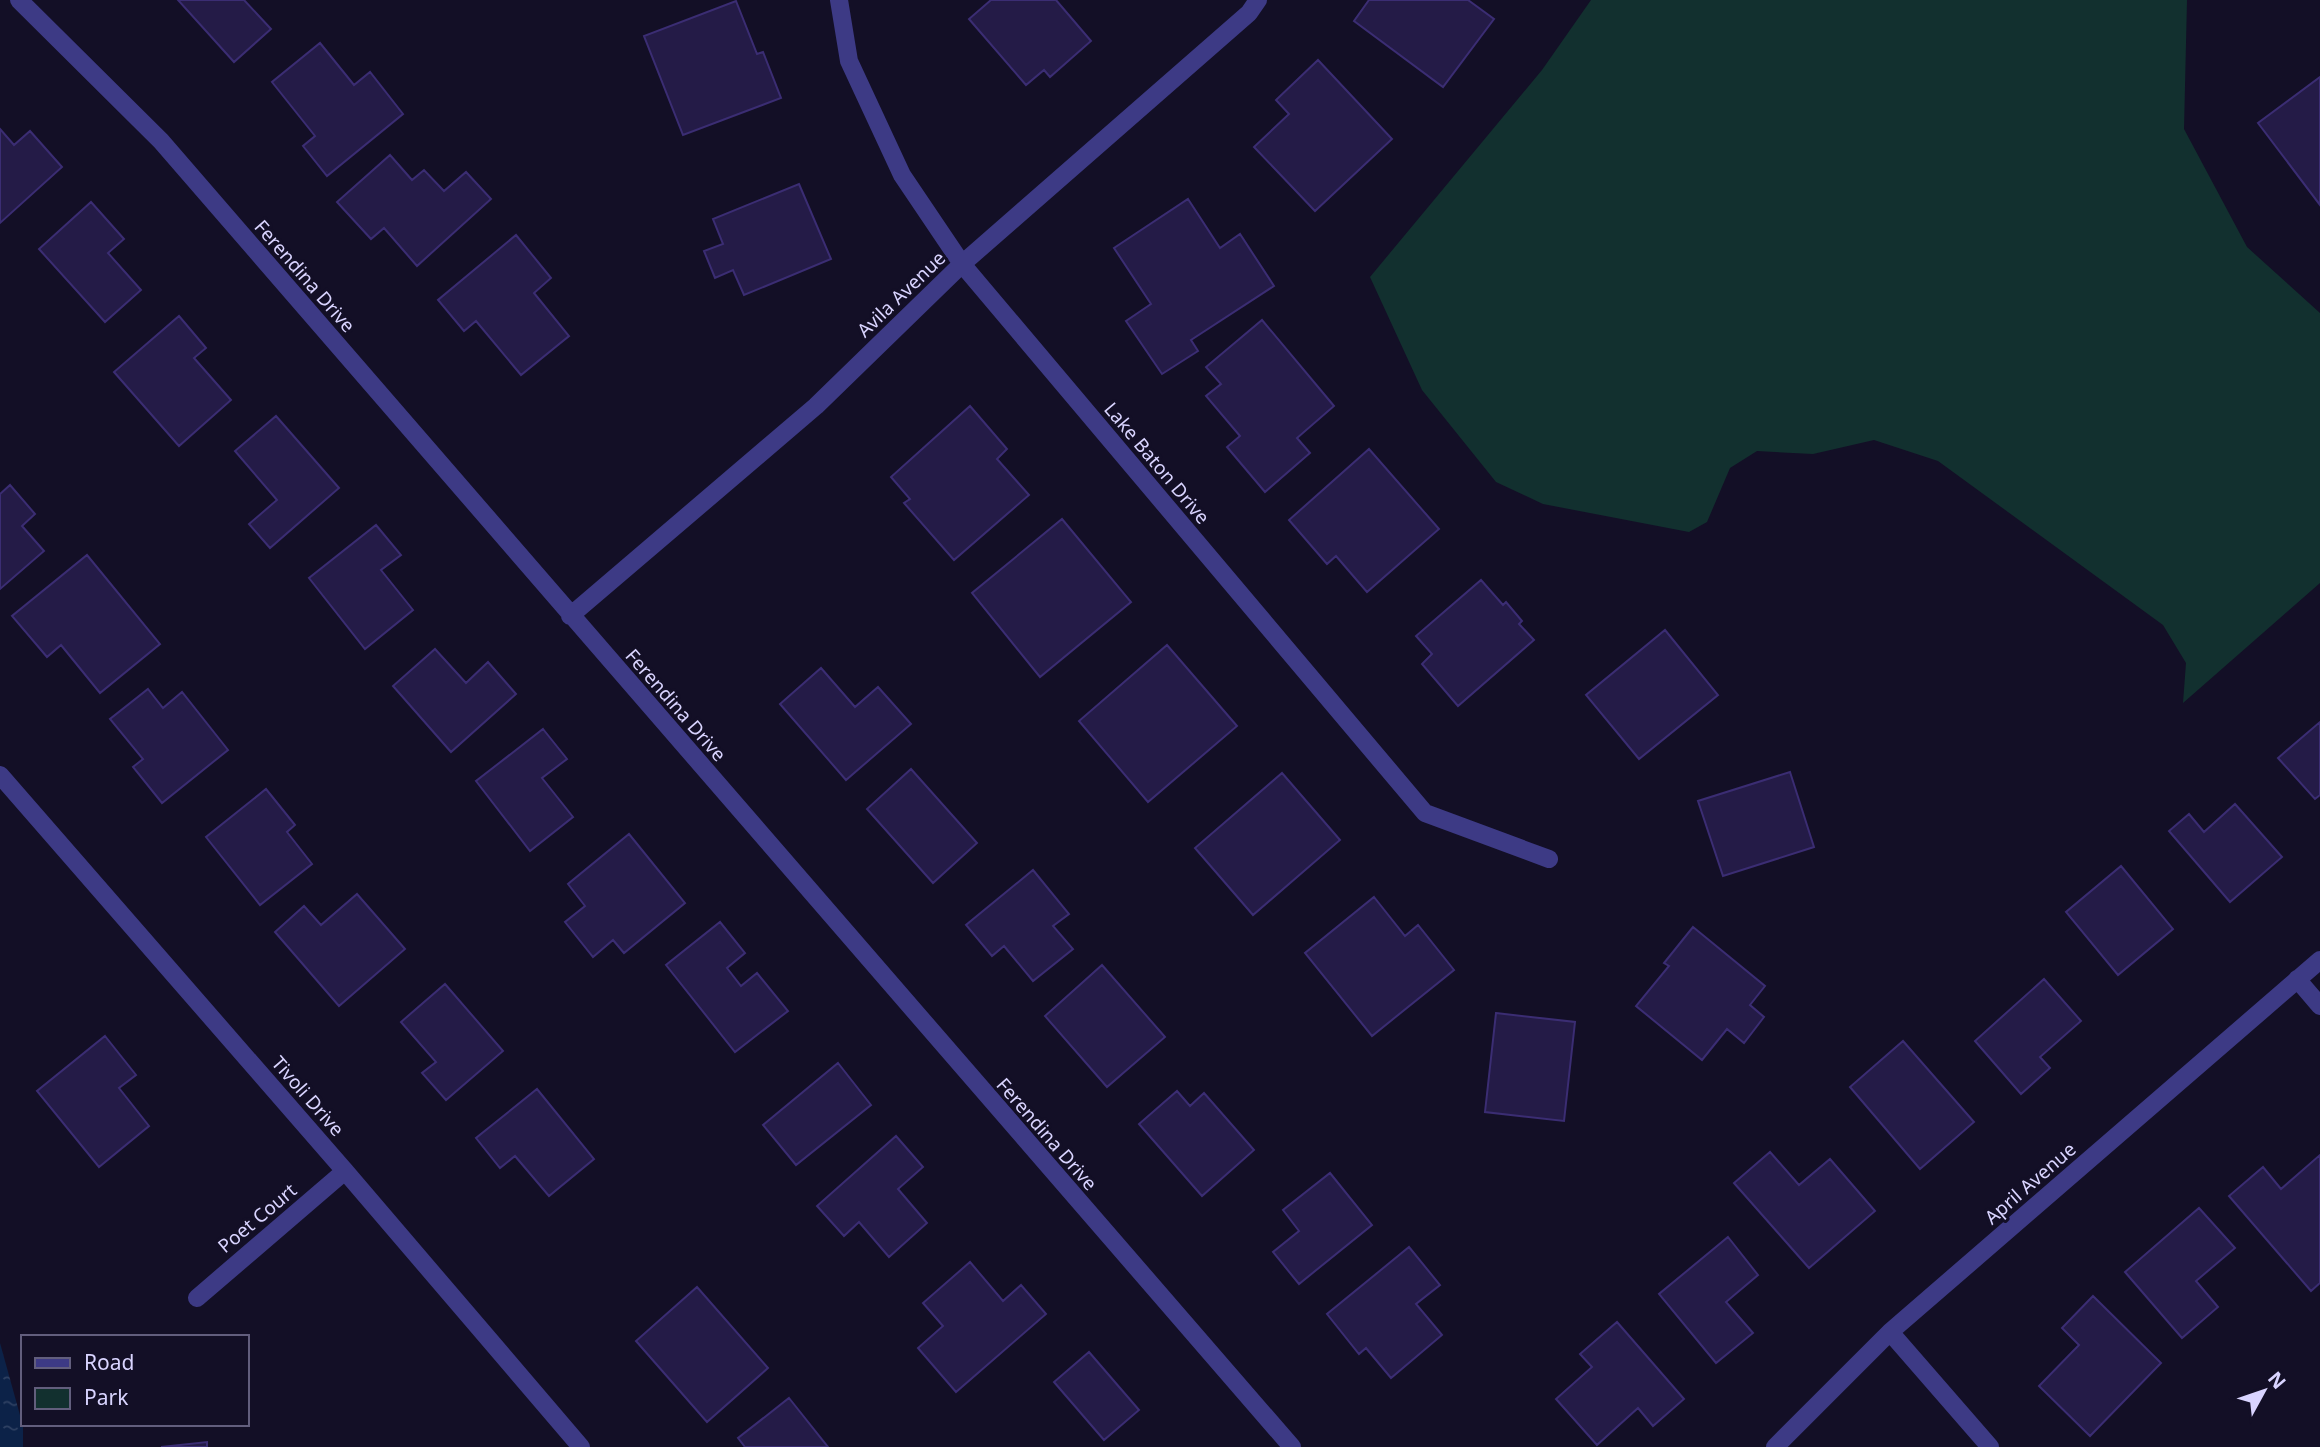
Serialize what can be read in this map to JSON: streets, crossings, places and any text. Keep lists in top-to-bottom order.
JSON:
{
  "streets": {
    "street": [
      "Ferendina Drive",
      "Avila Avenue",
      "Lake Baton Drive",
      "Tivoli Drive",
      "April Avenue",
      "Poet Court"
    ]
  },
  "crossings": [
    ["Ferendina Drive", "Avila Avenue"],
    ["Avila Avenue", "Lake Baton Drive"],
    ["Tivoli Drive", "Poet Court"]
  ],
  "legend": ["Road", "Park"],
  "north": "top right"
}
